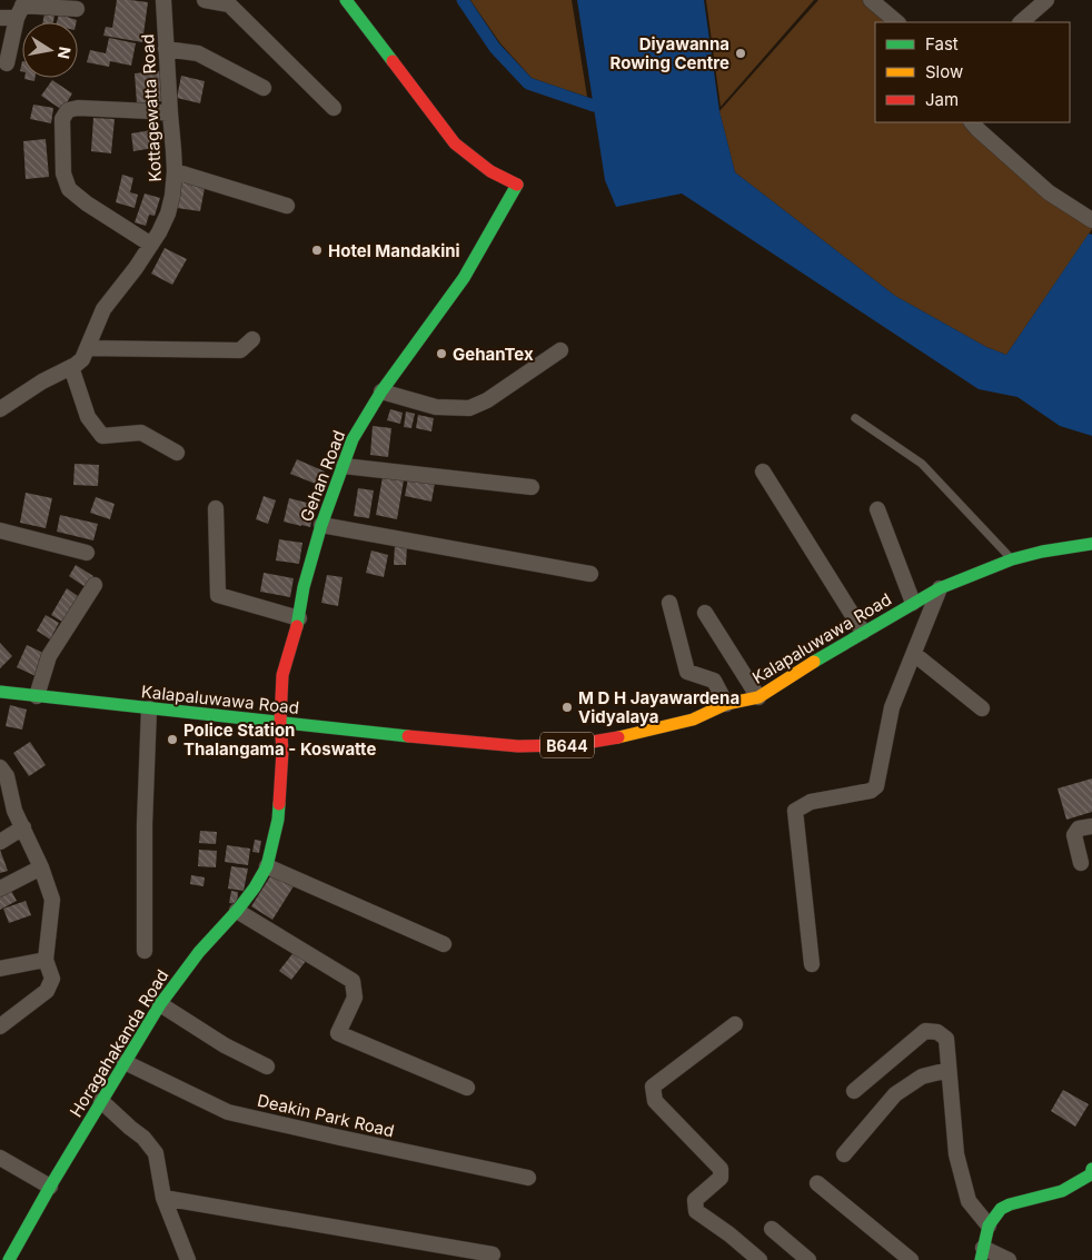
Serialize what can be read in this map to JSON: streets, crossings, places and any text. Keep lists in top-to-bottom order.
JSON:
{
  "streets": {
    "street": [
      "Kottagewatta Road",
      "Gehan Road",
      "Kalapaluwawa Road",
      "B644",
      "Horagahakanda Road",
      "Deakin Park Road"
    ]
  },
  "crossings": [
    ["Gehan Road", "Kalapaluwawa Road"],
    ["Gehan Road", "Horagahakanda Road"],
    ["Kalapaluwawa Road", "Horagahakanda Road"],
    ["Horagahakanda Road", "Deakin Park Road"]
  ],
  "places": [
    "Diyawanna Rowing Centre",
    "Hotel Mandakini",
    "GehanTex",
    "M D H Jayawardena Vidyalaya",
    "Police Station Thalangama - Koswatte"
  ],
  "legend": ["Fast", "Slow", "Jam"],
  "north": "right"
}
